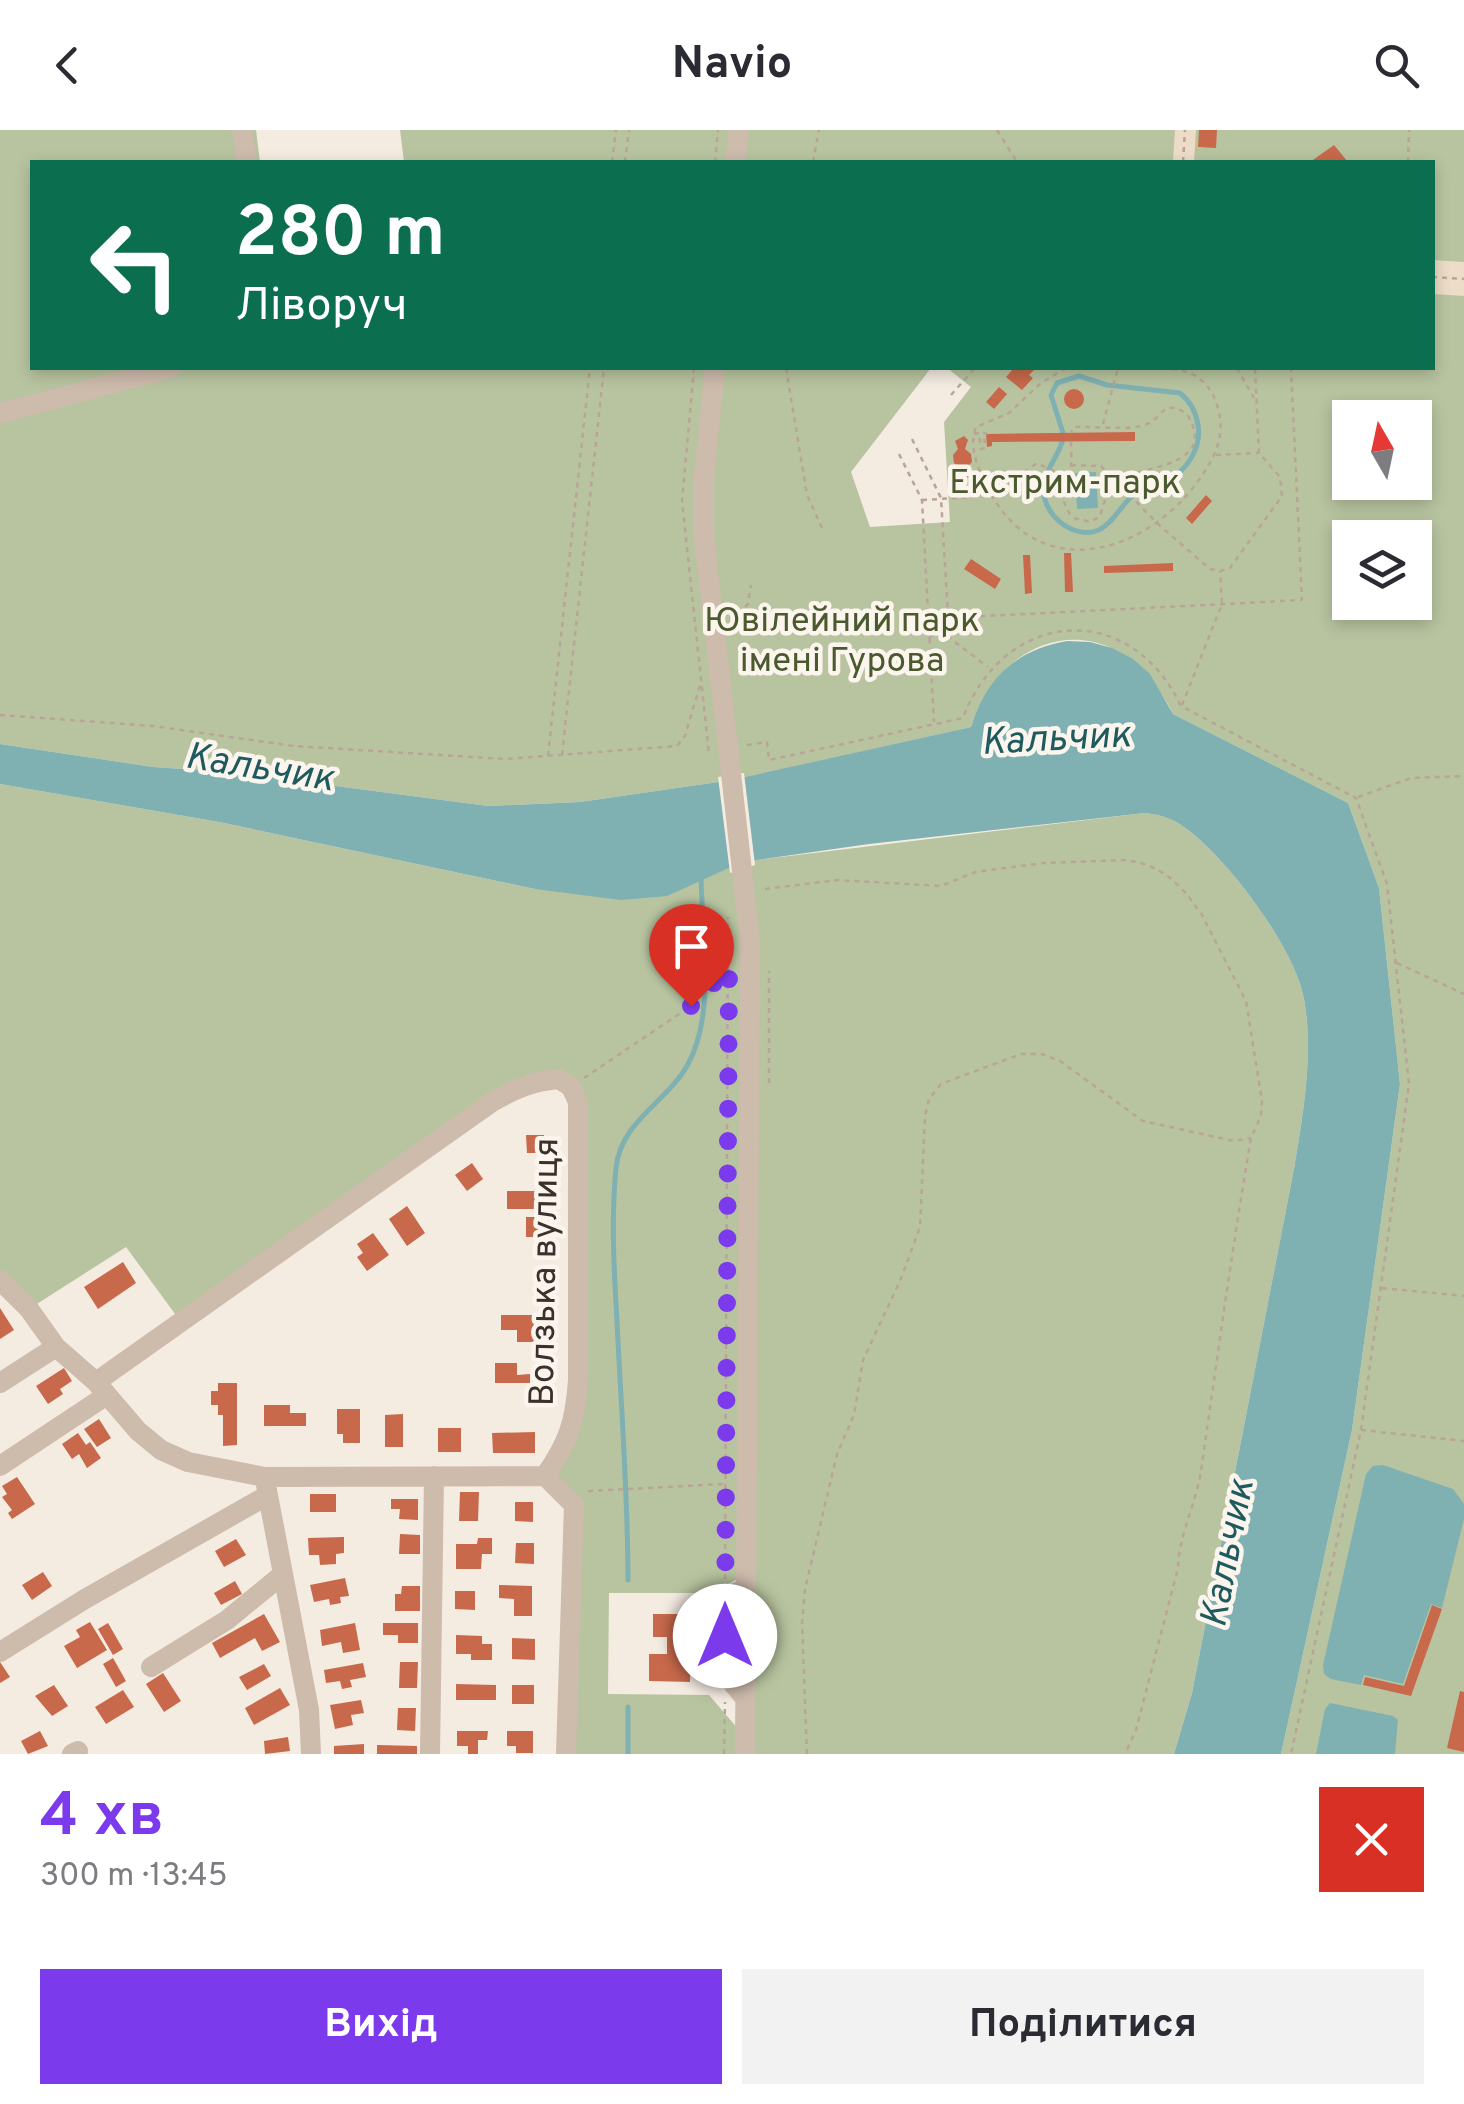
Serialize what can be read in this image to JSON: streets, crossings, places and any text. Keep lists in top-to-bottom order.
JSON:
{
  "streets": {
    "street": ["Волзька вулиця"]
  },
  "water": ["Кальчик"],
  "parks": ["Екстрим-парк", "Ювілейний парк імені Гурова"],
  "north": "top",
  "page": {
    "header": "Navio",
    "turn": ["280 m", "Ліворуч"],
    "heading": ["4 хв", "300 m · 13:45"],
    "buttons": ["Вихід", "Поділитися"]
  }
}
